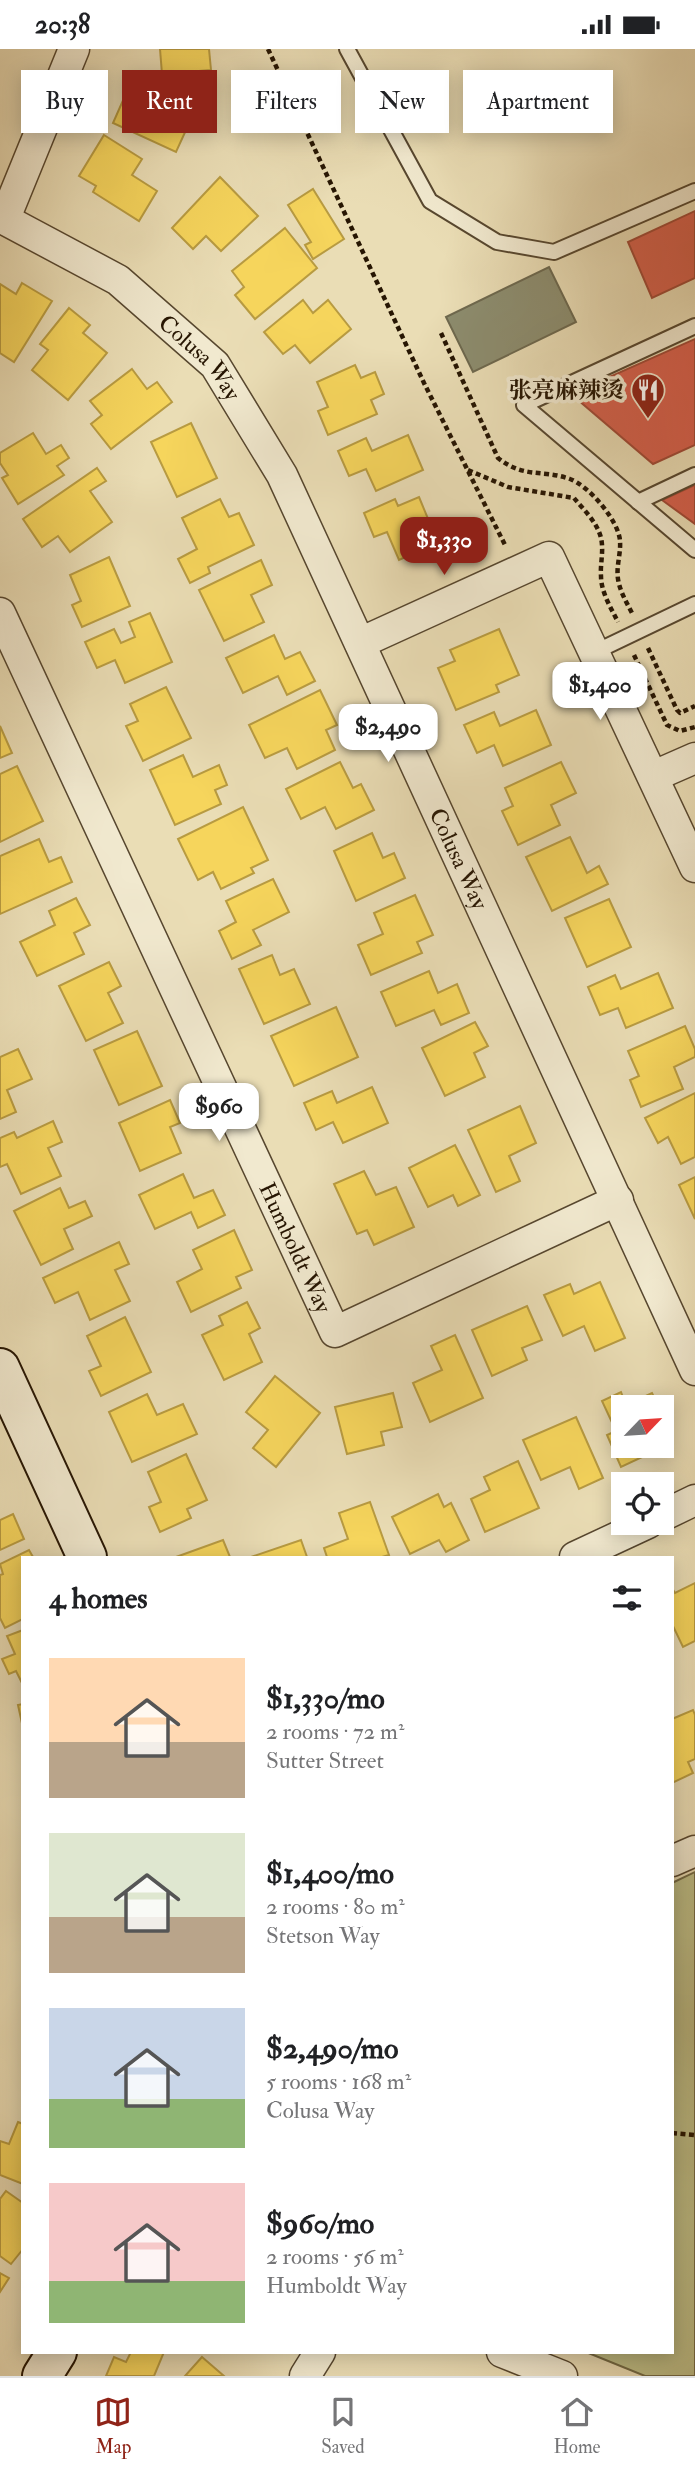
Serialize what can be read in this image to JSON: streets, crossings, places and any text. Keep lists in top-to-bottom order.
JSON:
{
  "streets": {
    "street": ["Colusa Way", "Humboldt Way"]
  },
  "crossings": [
    ["Colusa Way", "Humboldt Way"]
  ],
  "places": {
    "restaurant": ["张亮麻辣烫"]
  },
  "north": "top right",
  "page": {
    "status": "20:38",
    "chip": [
      "Buy",
      "Rent",
      "Filters",
      "New",
      "Apartment"
    ],
    "price": [
      "$1,330",
      "$1,400",
      "$2,490",
      "$960"
    ],
    "heading": "4 homes",
    "list": [
      {
        "name": "$1,330/mo",
        "note": "2 rooms · 72 m² · Sutter Street"
      },
      {
        "name": "$1,400/mo",
        "note": "2 rooms · 80 m² · Stetson Way"
      },
      {
        "name": "$2,490/mo",
        "note": "5 rooms · 168 m² · Colusa Way"
      },
      {
        "name": "$960/mo",
        "note": "2 rooms · 56 m² · Humboldt Way"
      }
    ],
    "tabs": ["Map", "Saved", "Home"]
  }
}
